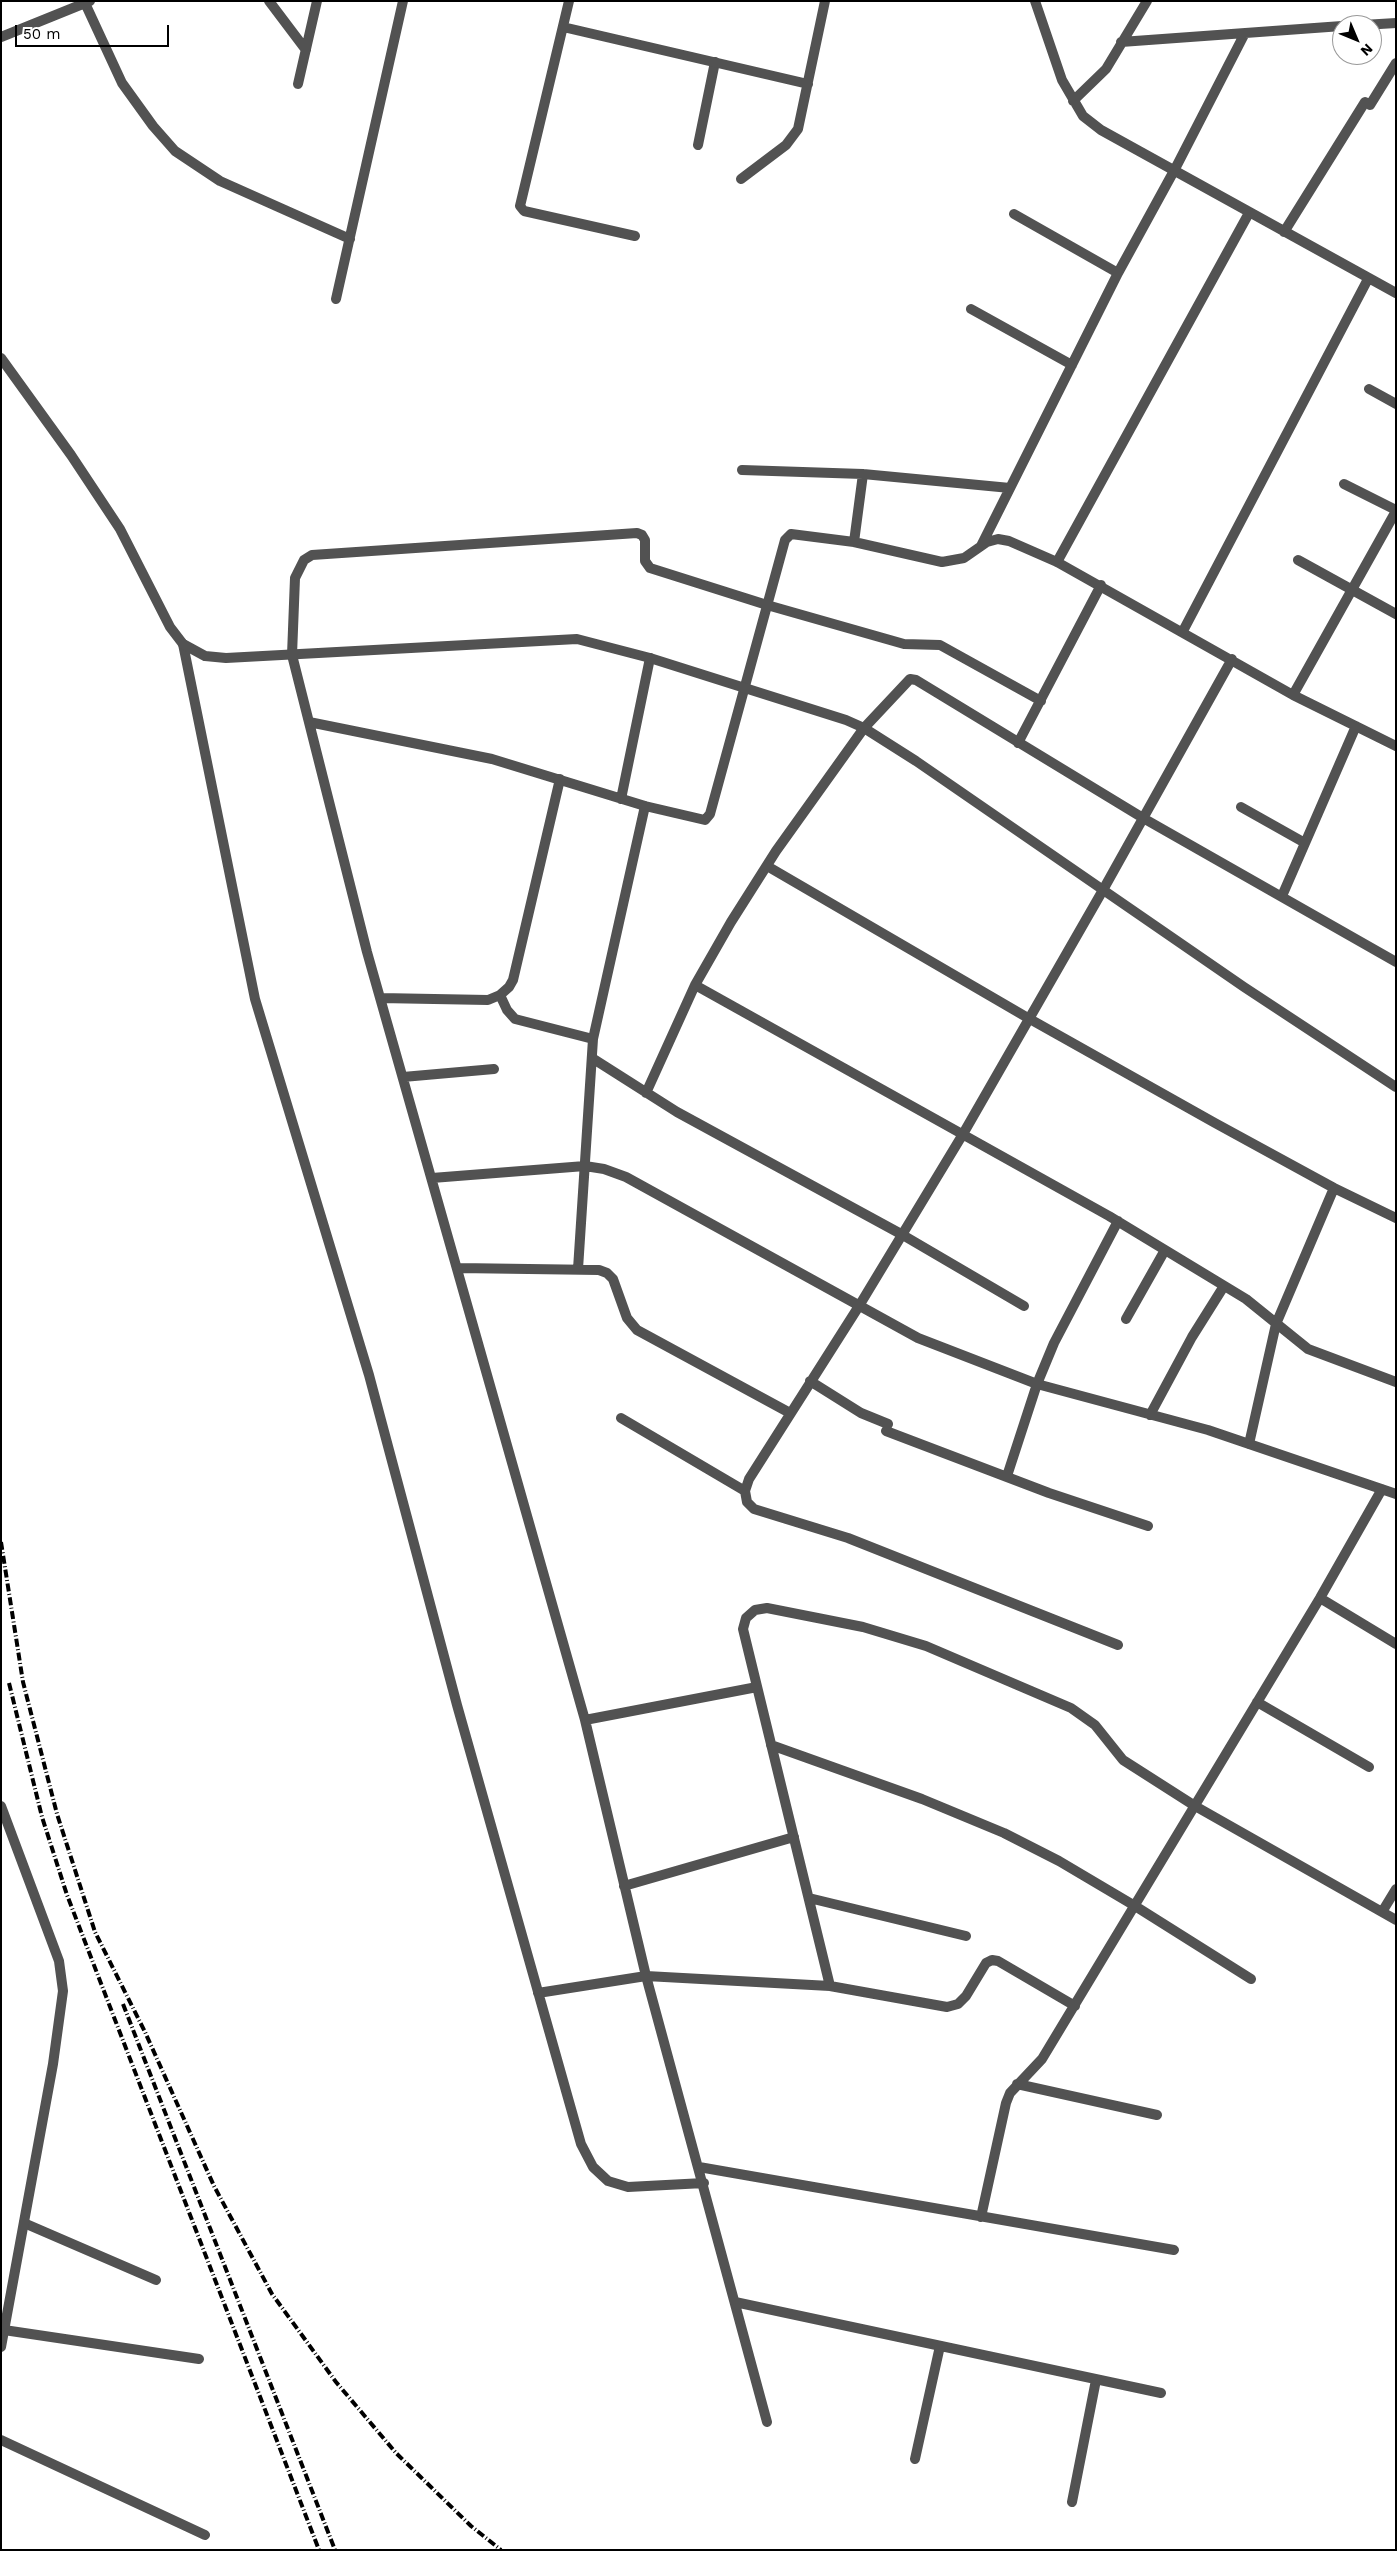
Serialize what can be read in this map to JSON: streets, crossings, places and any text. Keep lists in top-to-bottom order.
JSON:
{
  "scale_bar": "50 m",
  "north": "bottom right"
}
